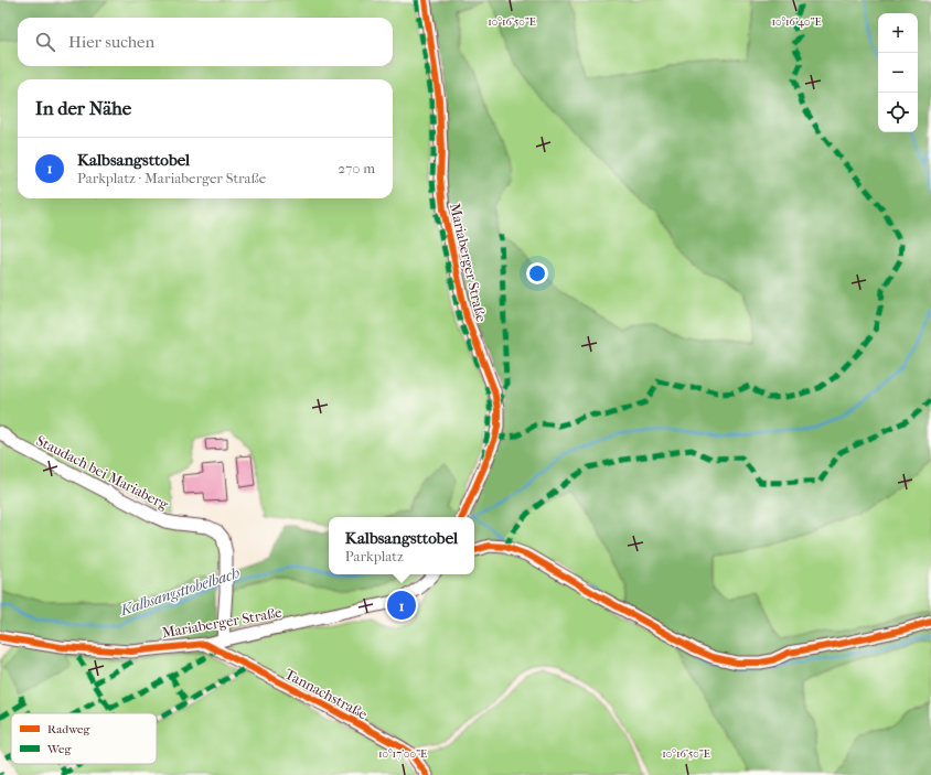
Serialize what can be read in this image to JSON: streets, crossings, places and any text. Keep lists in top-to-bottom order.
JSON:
{
  "streets": {
    "street": ["Mariaberger Straße", "Staudach bei Mariaberg", "Tannachstraße"]
  },
  "crossings": [
    ["Mariaberger Straße", "Staudach bei Mariaberg"],
    ["Mariaberger Straße", "Tannachstraße"]
  ],
  "water": ["Kalbsangsttobelbach"],
  "legend": ["Radweg", "Weg"],
  "page": {
    "map_buttons": ["+", "−"],
    "search": "Hier suchen",
    "heading": "In der Nähe",
    "list": [
      {
        "mark": "1",
        "name": "Kalbsangsttobel",
        "note": "Parkplatz · Mariaberger Straße",
        "value": "270 m"
      }
    ],
    "popup": ["Kalbsangsttobel", "Parkplatz"],
    "pins": "1"
  },
  "coordinates": ["10°16'50\"E", "10°16'40\"E", "10°17'00\"E"]
}
